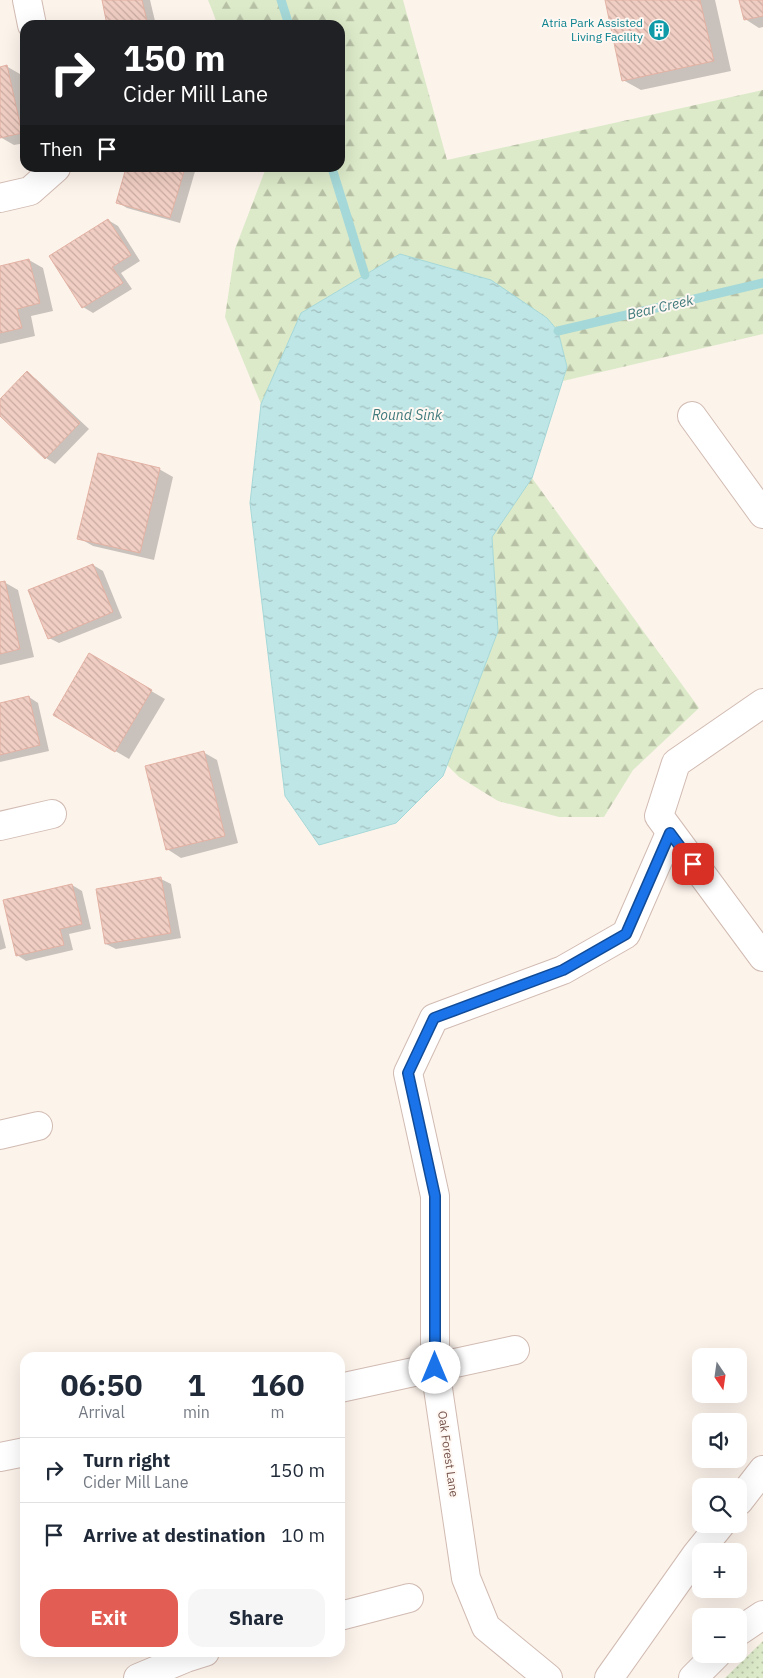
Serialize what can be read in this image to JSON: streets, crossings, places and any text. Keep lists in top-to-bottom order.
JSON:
{
  "streets": {
    "street": ["Oak Forest Lane"]
  },
  "water": ["Bear Creek", "Round Sink"],
  "places": {
    "building": ["Atria Park Assisted Living Facility"]
  },
  "north": "bottom",
  "page": {
    "turn": ["150 m", "Cider Mill Lane"],
    "then": "Then",
    "map_buttons": ["+", "−"],
    "eta": [
      "06:50",
      "Arrival",
      "1",
      "min",
      "160",
      "m"
    ],
    "list": [
      {
        "name": "Turn right",
        "note": "Cider Mill Lane",
        "value": "150 m"
      },
      {
        "name": "Arrive at destination",
        "value": "10 m"
      }
    ],
    "buttons": ["Exit", "Share"]
  }
}
